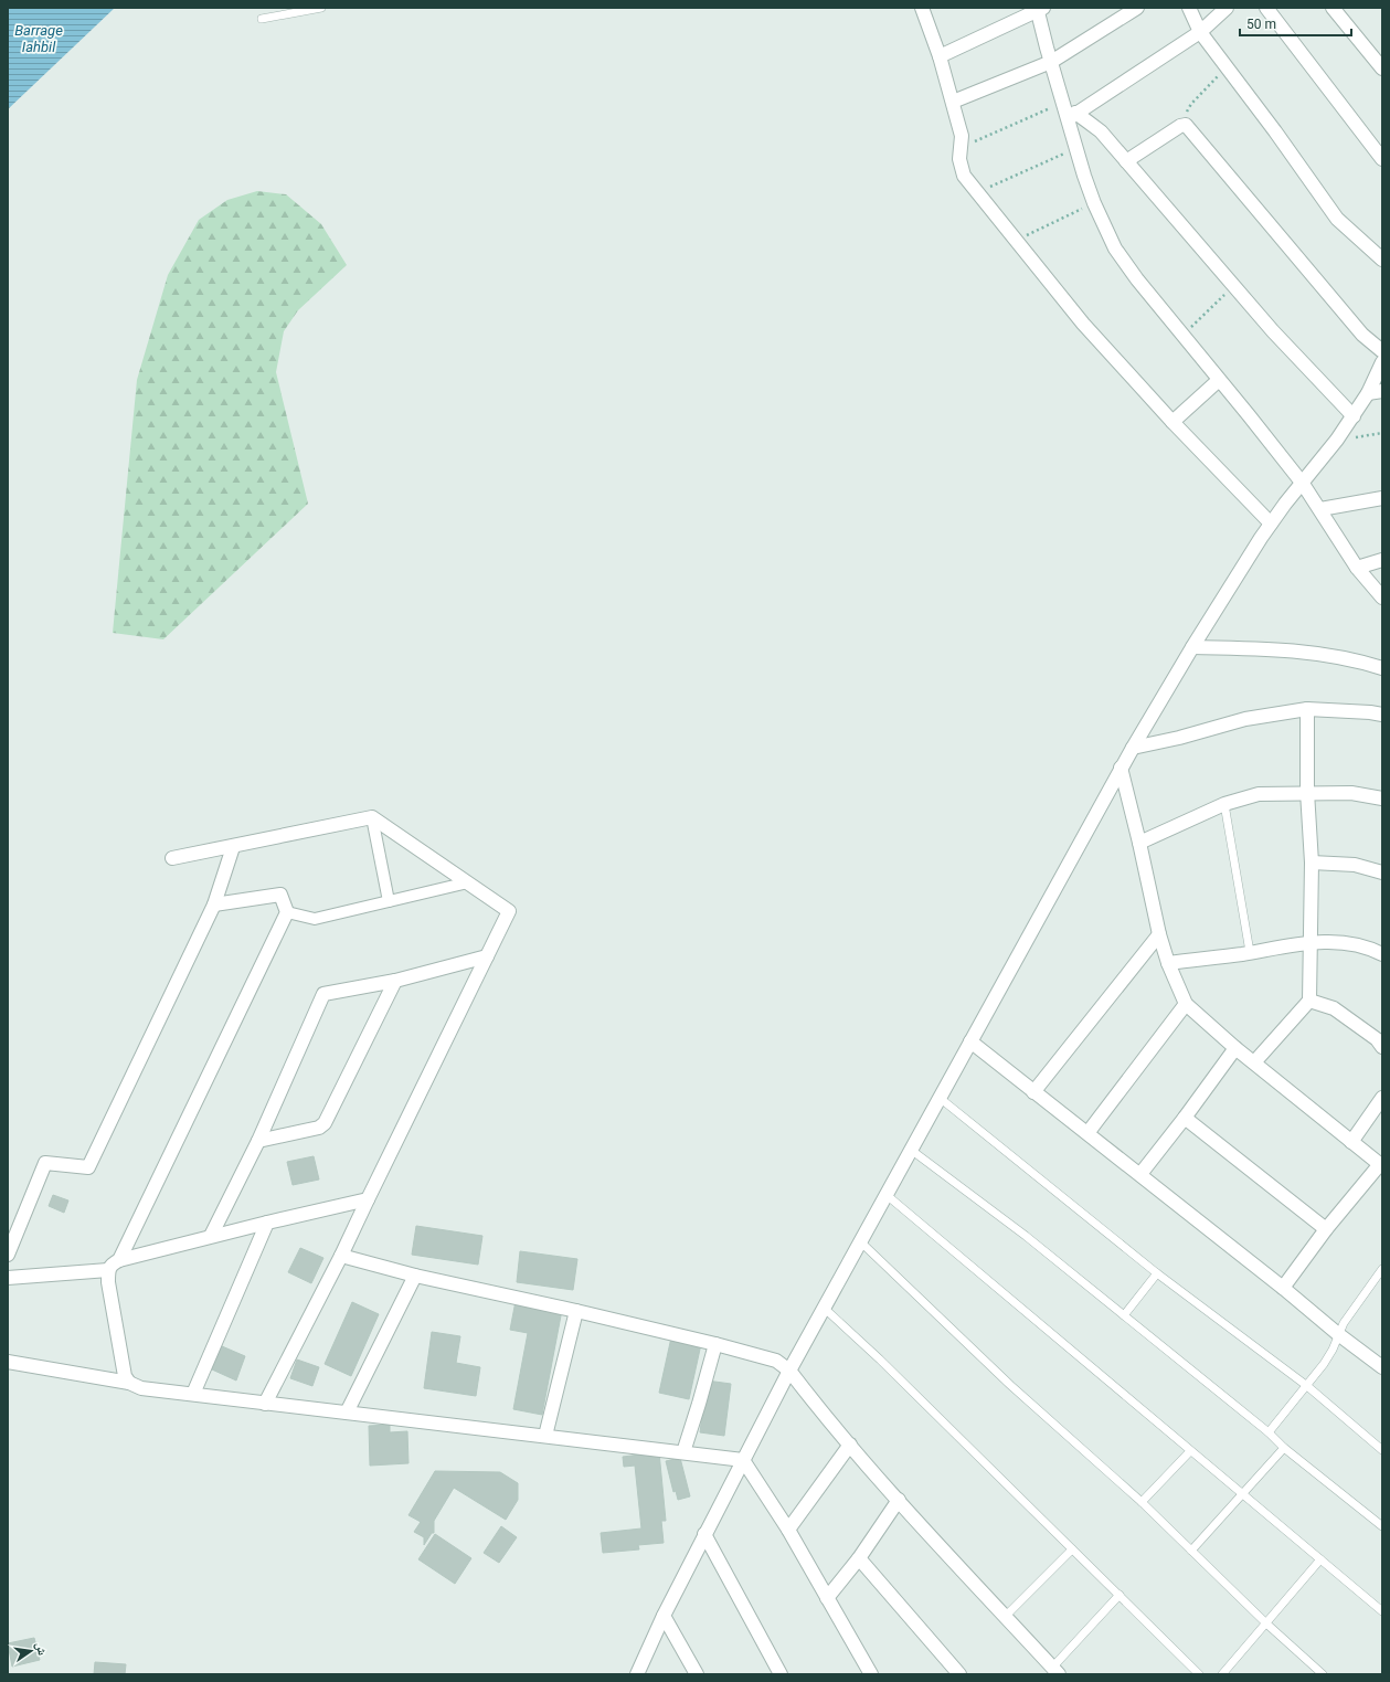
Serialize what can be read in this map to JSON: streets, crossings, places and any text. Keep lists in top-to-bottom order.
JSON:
{
  "water": ["Barrage Iahbil"],
  "scale_bar": "50 m",
  "north": "right"
}
